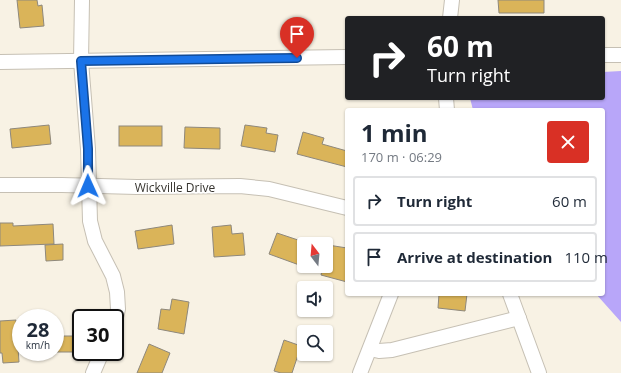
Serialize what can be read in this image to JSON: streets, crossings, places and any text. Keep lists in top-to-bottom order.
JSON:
{
  "streets": {
    "street": ["Wickville Drive"]
  },
  "north": "top",
  "page": {
    "turn": ["60 m", "Turn right"],
    "heading": ["1 min", "170 m · 06:29"],
    "list": [
      {
        "name": "Turn right",
        "value": "60 m"
      },
      {
        "name": "Arrive at destination",
        "value": "110 m"
      }
    ],
    "speed": "28 km/h",
    "limit": "30"
  }
}
